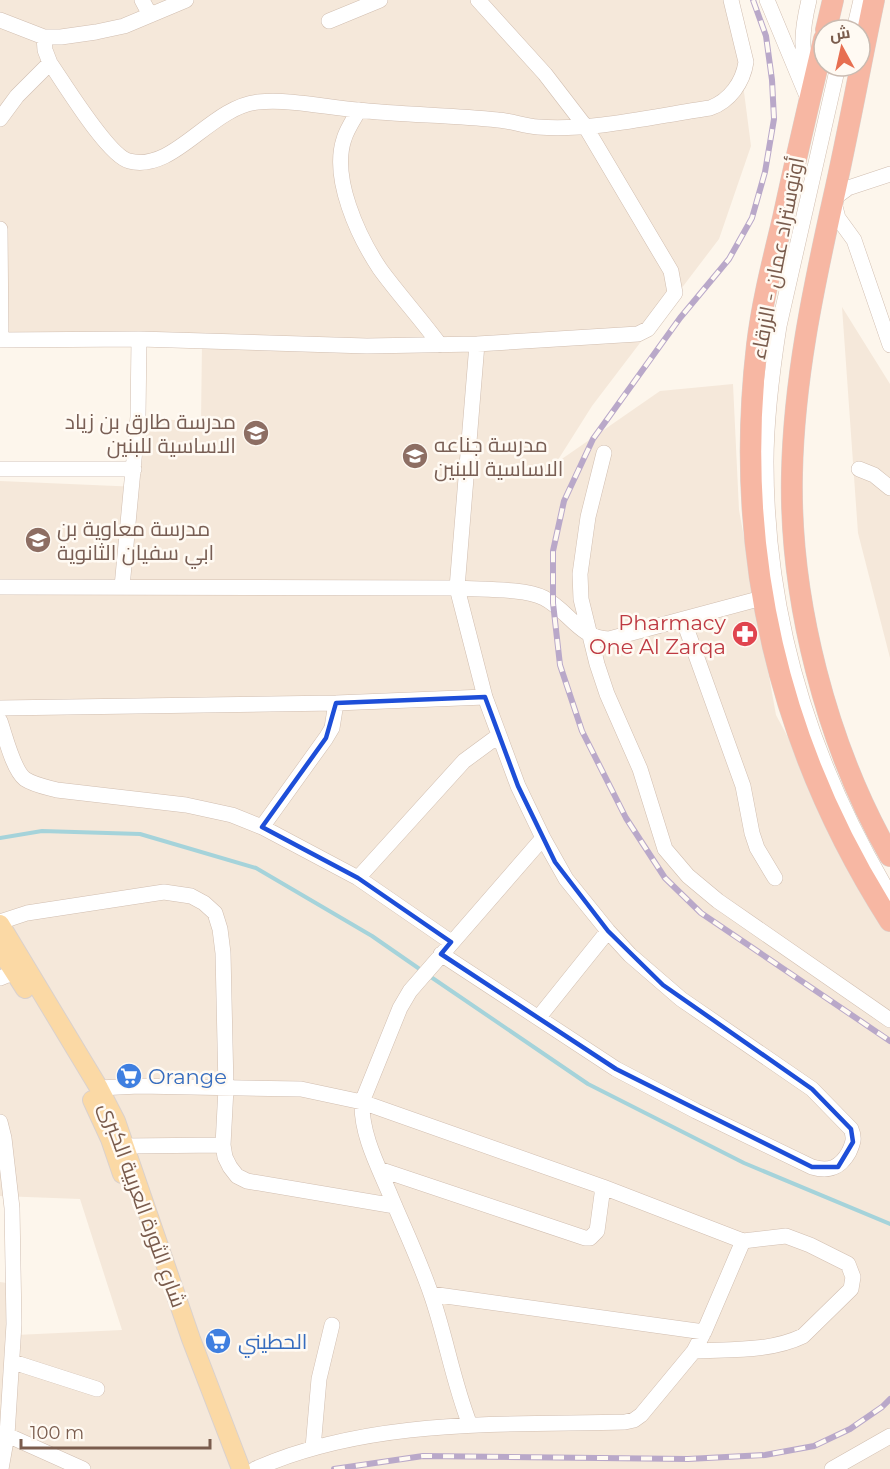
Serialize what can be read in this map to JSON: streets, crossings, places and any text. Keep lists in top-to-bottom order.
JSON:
{
  "streets": {
    "highway": ["أوتوستراد عمان - الزرقاء"],
    "main road": ["شارع الثورة العربية الكبرى"]
  },
  "places": {
    "school or university": ["مدرسة طارق بن زياد الاساسية للبنين", "مدرسة جناعه الاساسية للبنين", "مدرسة معاوية بن ابي سفيان الثانوية"],
    "pharmacy": ["Pharmacy One Al Zarqa"],
    "supermarket": ["Orange", "الحطيني"]
  },
  "scale_bar": "100 m",
  "north": "top"
}
